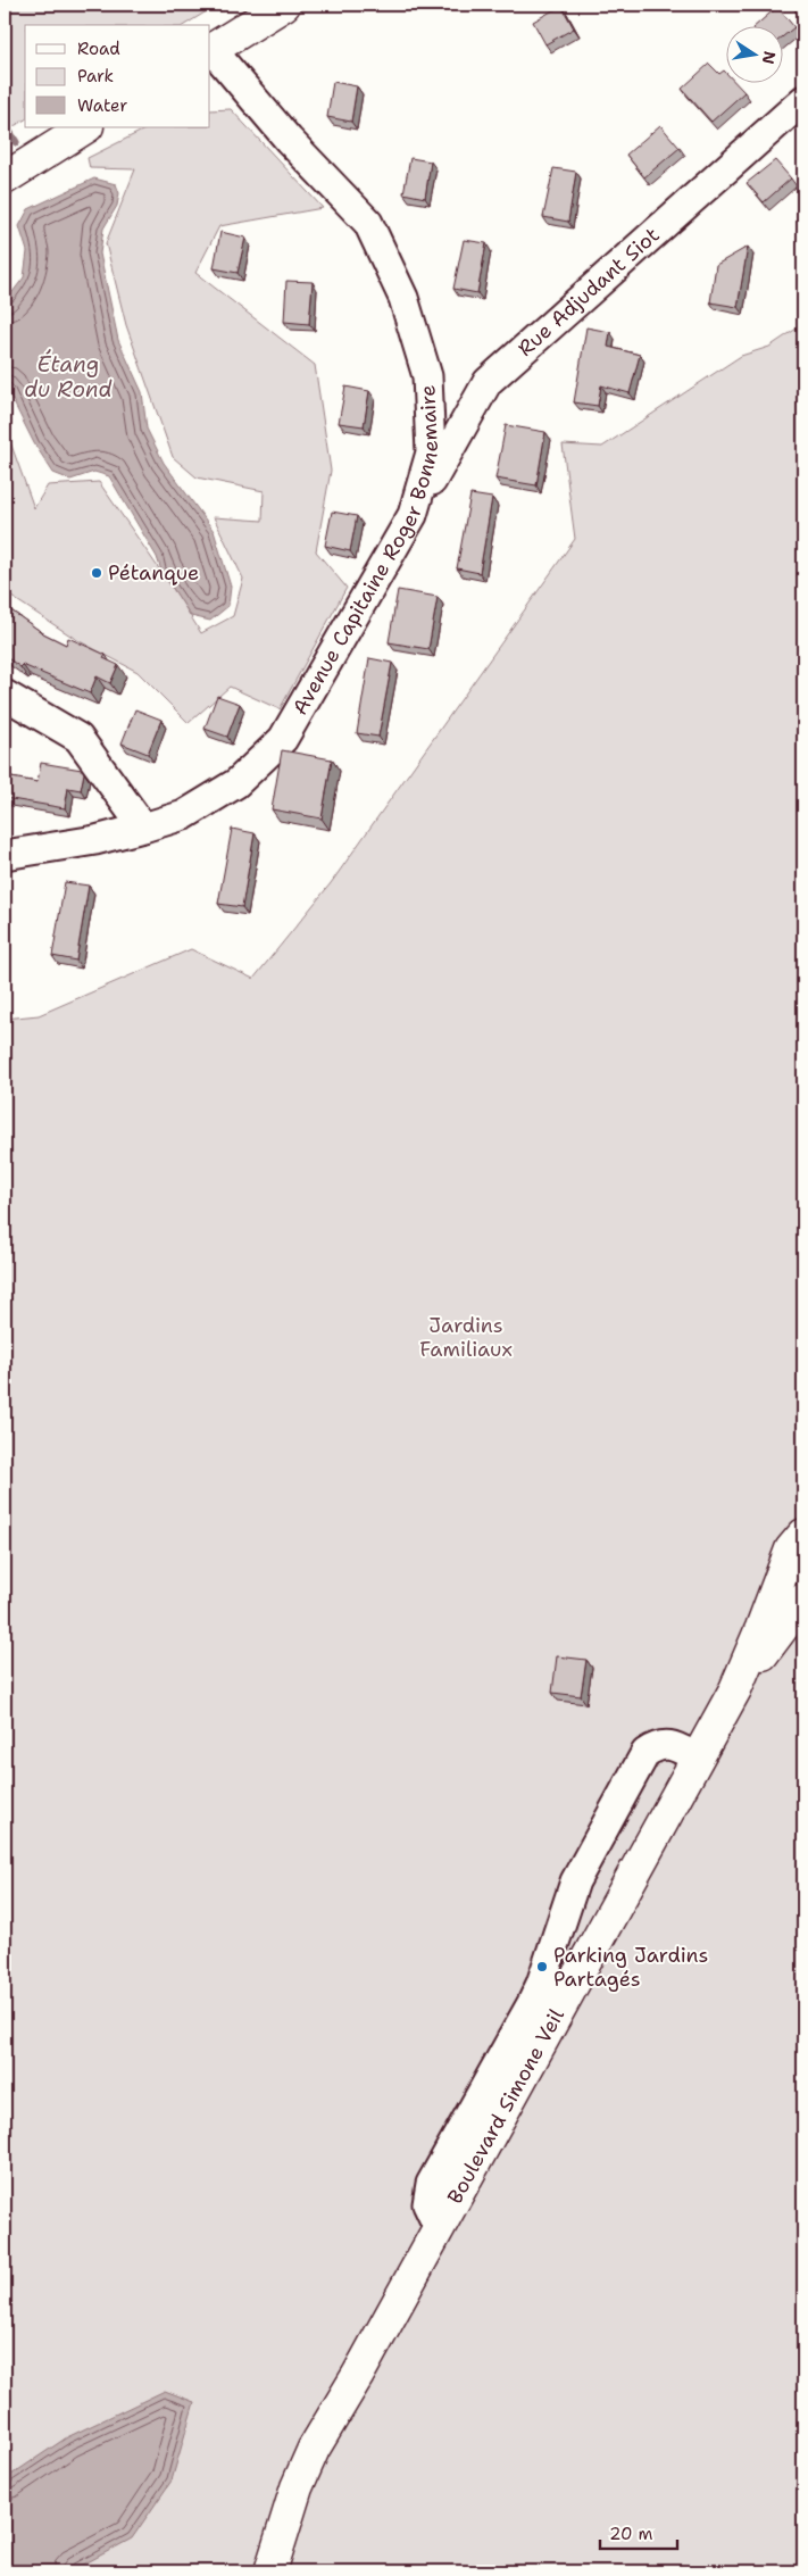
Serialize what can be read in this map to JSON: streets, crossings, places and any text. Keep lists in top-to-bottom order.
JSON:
{
  "streets": {
    "main road": ["Boulevard Simone Veil"],
    "street": ["Rue Adjudant Siot", "Avenue Capitaine Roger Bonnemaire"]
  },
  "crossings": [
    ["Rue Adjudant Siot", "Avenue Capitaine Roger Bonnemaire"]
  ],
  "water": ["Étang du Rond"],
  "parks": ["Jardins Familiaux"],
  "places": ["Pétanque", "Parking Jardins Partagés"],
  "legend": ["Road", "Park", "Water"],
  "scale_bar": "20 m",
  "north": "right"
}
